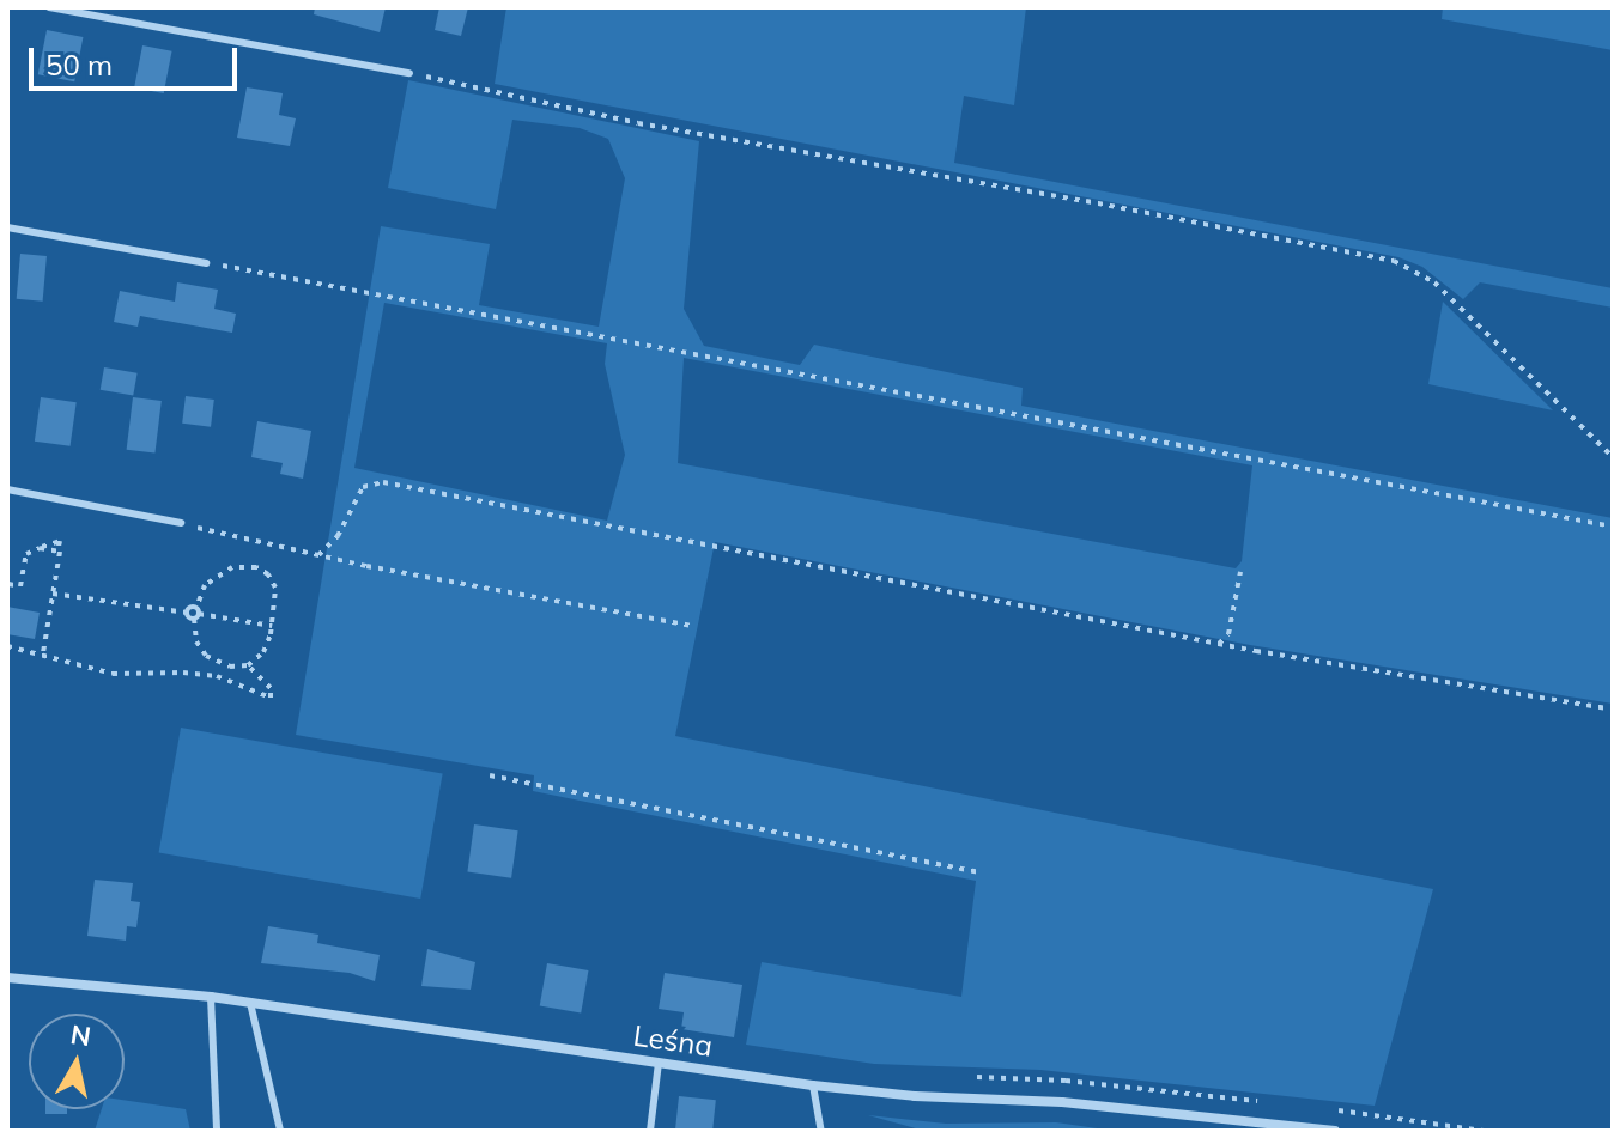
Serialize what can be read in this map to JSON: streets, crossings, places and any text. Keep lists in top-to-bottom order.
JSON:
{
  "streets": {
    "street": ["Leśna"]
  },
  "scale_bar": "50 m",
  "north": "top"
}
